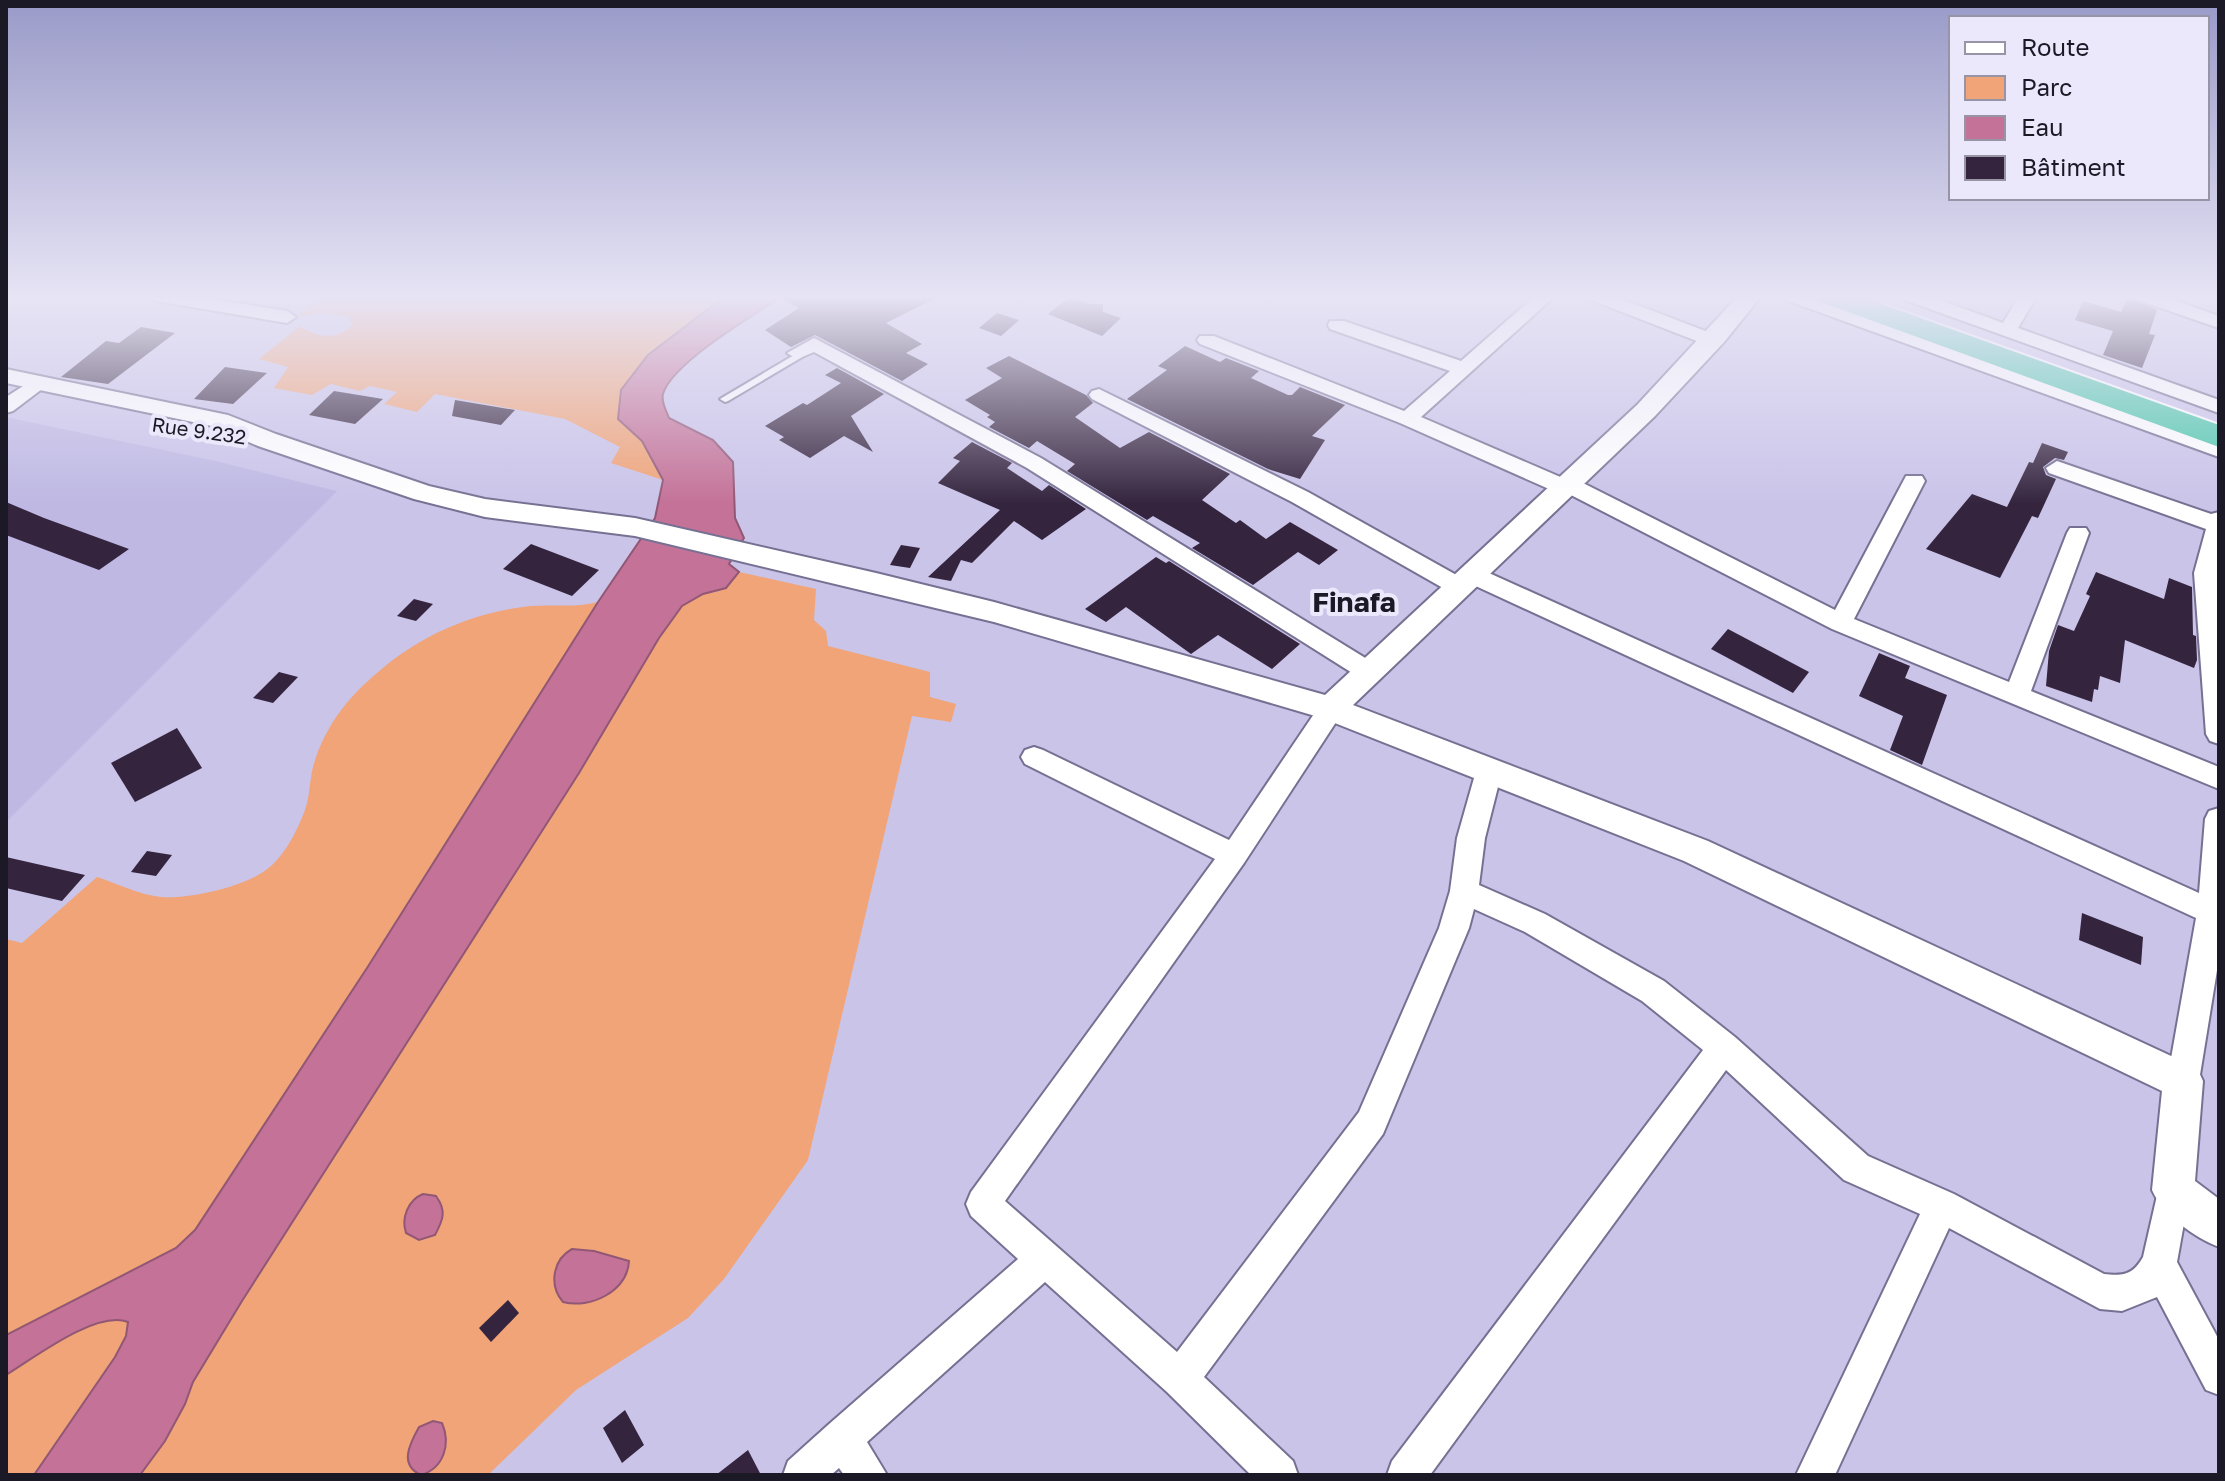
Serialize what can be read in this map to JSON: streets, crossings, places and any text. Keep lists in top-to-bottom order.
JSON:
{
  "streets": {
    "street": ["Rue 9.232"]
  },
  "districts": ["Finafa"],
  "legend": [
    "Route",
    "Parc",
    "Eau",
    "Bâtiment"
  ]
}
